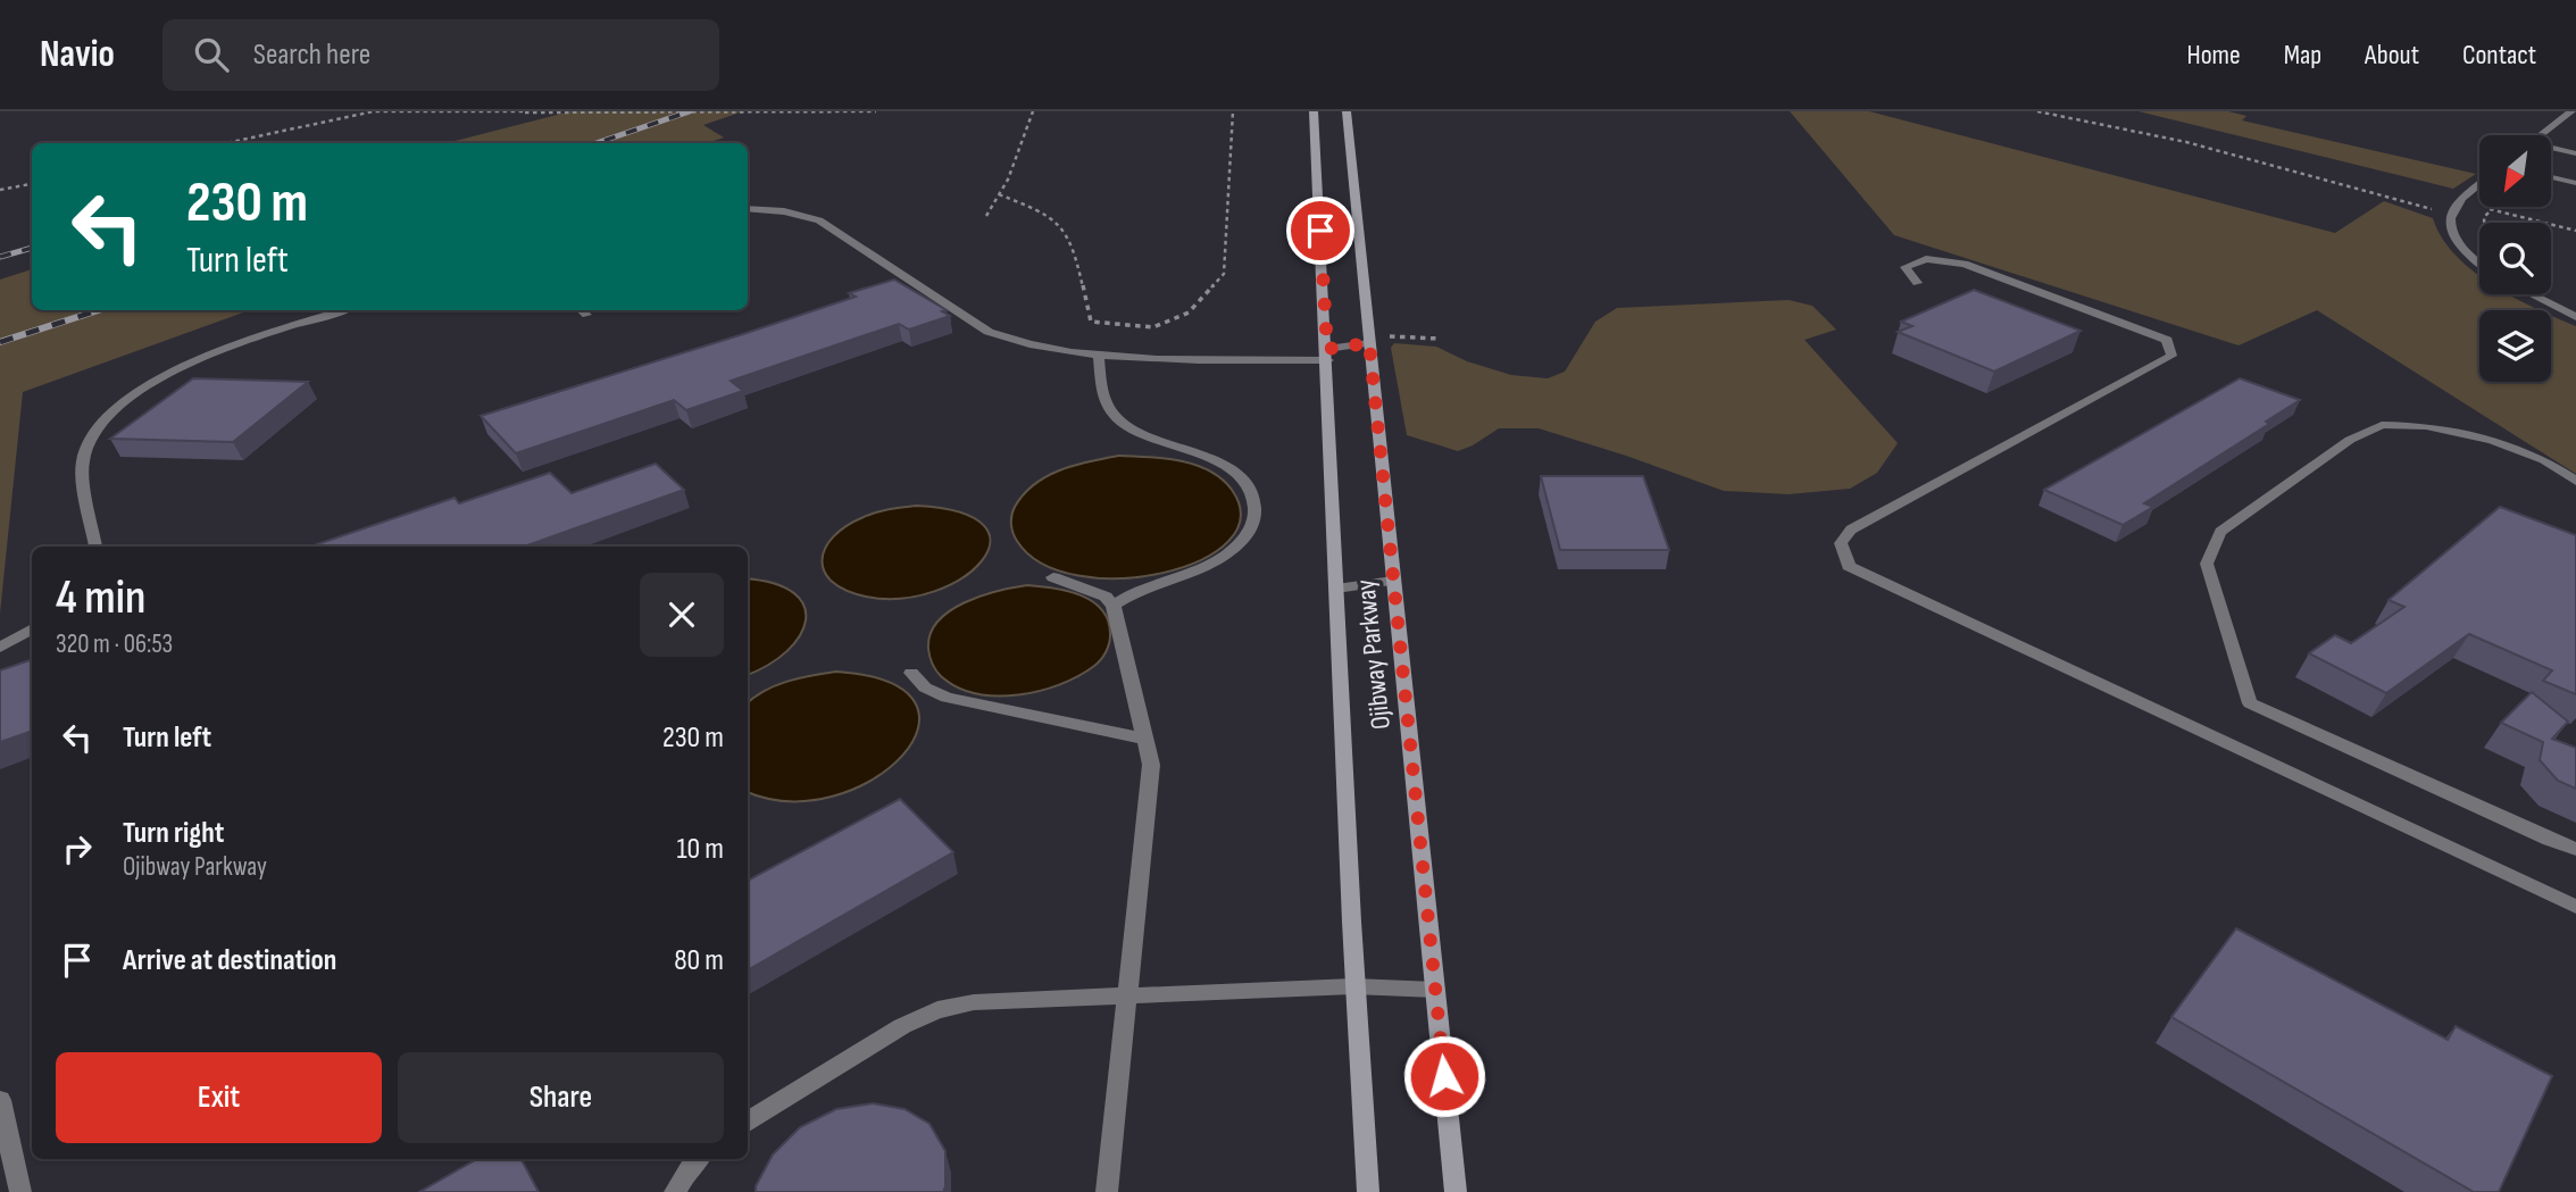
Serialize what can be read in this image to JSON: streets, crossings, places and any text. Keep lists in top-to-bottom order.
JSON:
{
  "streets": {
    "main road": ["Ojibway Parkway"]
  },
  "north": "bottom left",
  "page": {
    "header": "Navio",
    "search": "Search here",
    "nav": [
      "Home",
      "Map",
      "About",
      "Contact"
    ],
    "turn": ["230 m", "Turn left"],
    "heading": ["4 min", "320 m · 06:53"],
    "list": [
      {
        "name": "Turn left",
        "value": "230 m"
      },
      {
        "name": "Turn right",
        "note": "Ojibway Parkway",
        "value": "10 m"
      },
      {
        "name": "Arrive at destination",
        "value": "80 m"
      }
    ],
    "buttons": ["Exit", "Share"]
  }
}
